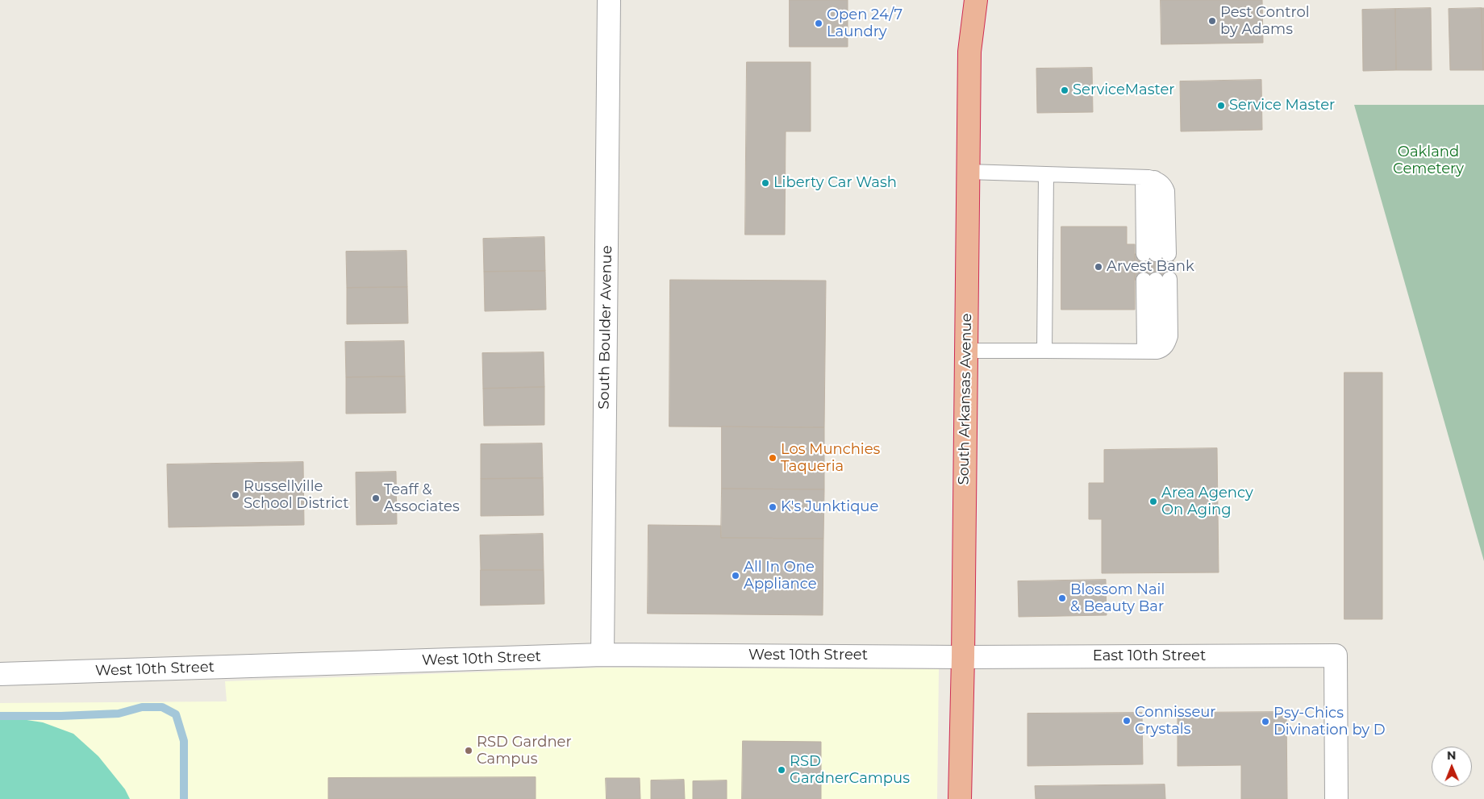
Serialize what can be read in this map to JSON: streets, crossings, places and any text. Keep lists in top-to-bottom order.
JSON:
{
  "streets": {
    "highway": ["South Arkansas Avenue"],
    "street": ["South Boulder Avenue", "West 10th Street", "East 10th Street"]
  },
  "crossings": [
    ["South Boulder Avenue", "West 10th Street"],
    ["South Arkansas Avenue", "West 10th Street"],
    ["South Arkansas Avenue", "East 10th Street"],
    ["West 10th Street", "East 10th Street"]
  ],
  "parks": ["Oakland Cemetery"],
  "places": [
    "Pest Control by Adams",
    "Open 24/7 Laundry",
    "ServiceMaster",
    "Service Master",
    "Liberty Car Wash",
    "Arvest Bank",
    "Los Munchies Taqueria",
    "Russellville School District",
    "Teaff & Associates",
    "Area Agency On Aging",
    "K's Junktique",
    "All In One Appliance",
    "Blossom Nail & Beauty Bar",
    "Connisseur Crystals",
    "Psy-Chics Divination by D",
    "RSD Gardner Campus",
    "RSD GardnerCampus"
  ],
  "north": "top"
}
